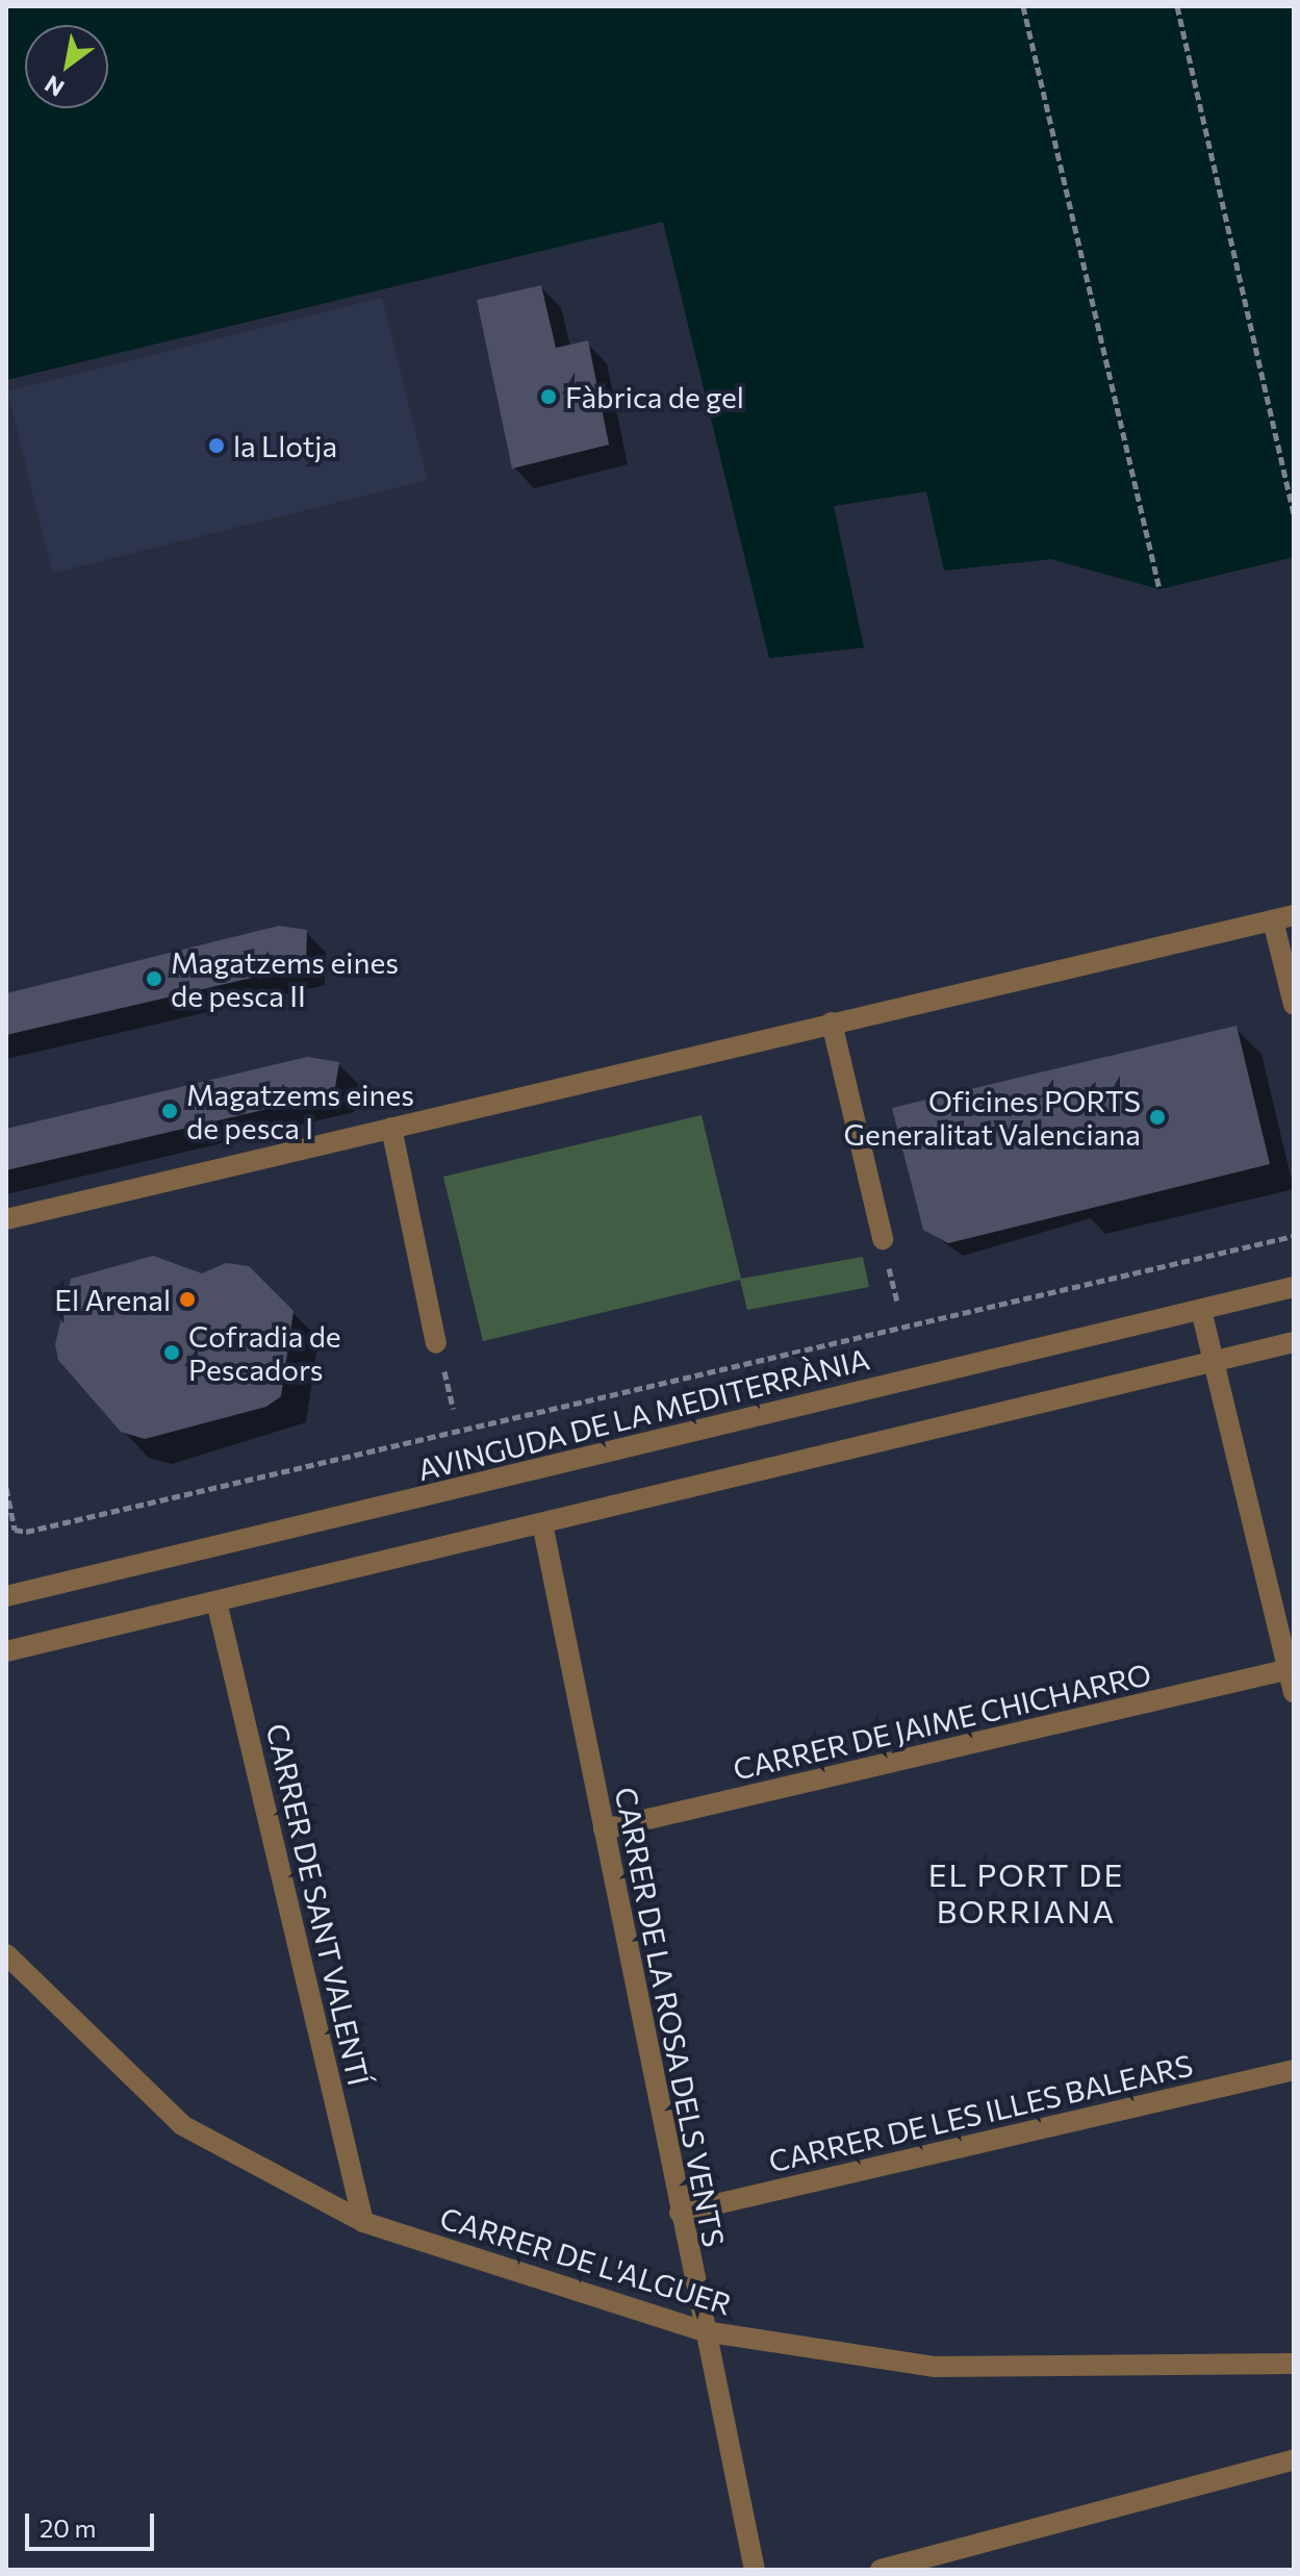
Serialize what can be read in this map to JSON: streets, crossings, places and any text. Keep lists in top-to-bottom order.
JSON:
{
  "streets": {
    "street": [
      "AVINGUDA DE LA MEDITERRÀNIA",
      "CARRER DE JAIME CHICHARRO",
      "CARRER DE SANT VALENTÍ",
      "CARRER DE LA ROSA DELS VENTS",
      "CARRER DE LES ILLES BALEARS",
      "CARRER DE L'ALGUER"
    ]
  },
  "crossings": [
    ["CARRER DE JAIME CHICHARRO", "CARRER DE LA ROSA DELS VENTS"],
    ["CARRER DE SANT VALENTÍ", "CARRER DE L'ALGUER"],
    ["CARRER DE LA ROSA DELS VENTS", "CARRER DE LES ILLES BALEARS"],
    ["CARRER DE LA ROSA DELS VENTS", "CARRER DE L'ALGUER"]
  ],
  "districts": ["EL PORT DE BORRIANA"],
  "places": [
    "Fàbrica de gel",
    "la Llotja",
    "Magatzems eines de pesca II",
    "Magatzems eines de pesca I",
    "Oficines PORTS Generalitat Valenciana",
    "El Arenal",
    "Cofradia de Pescadors"
  ],
  "scale_bar": "20 m",
  "north": "bottom left"
}
